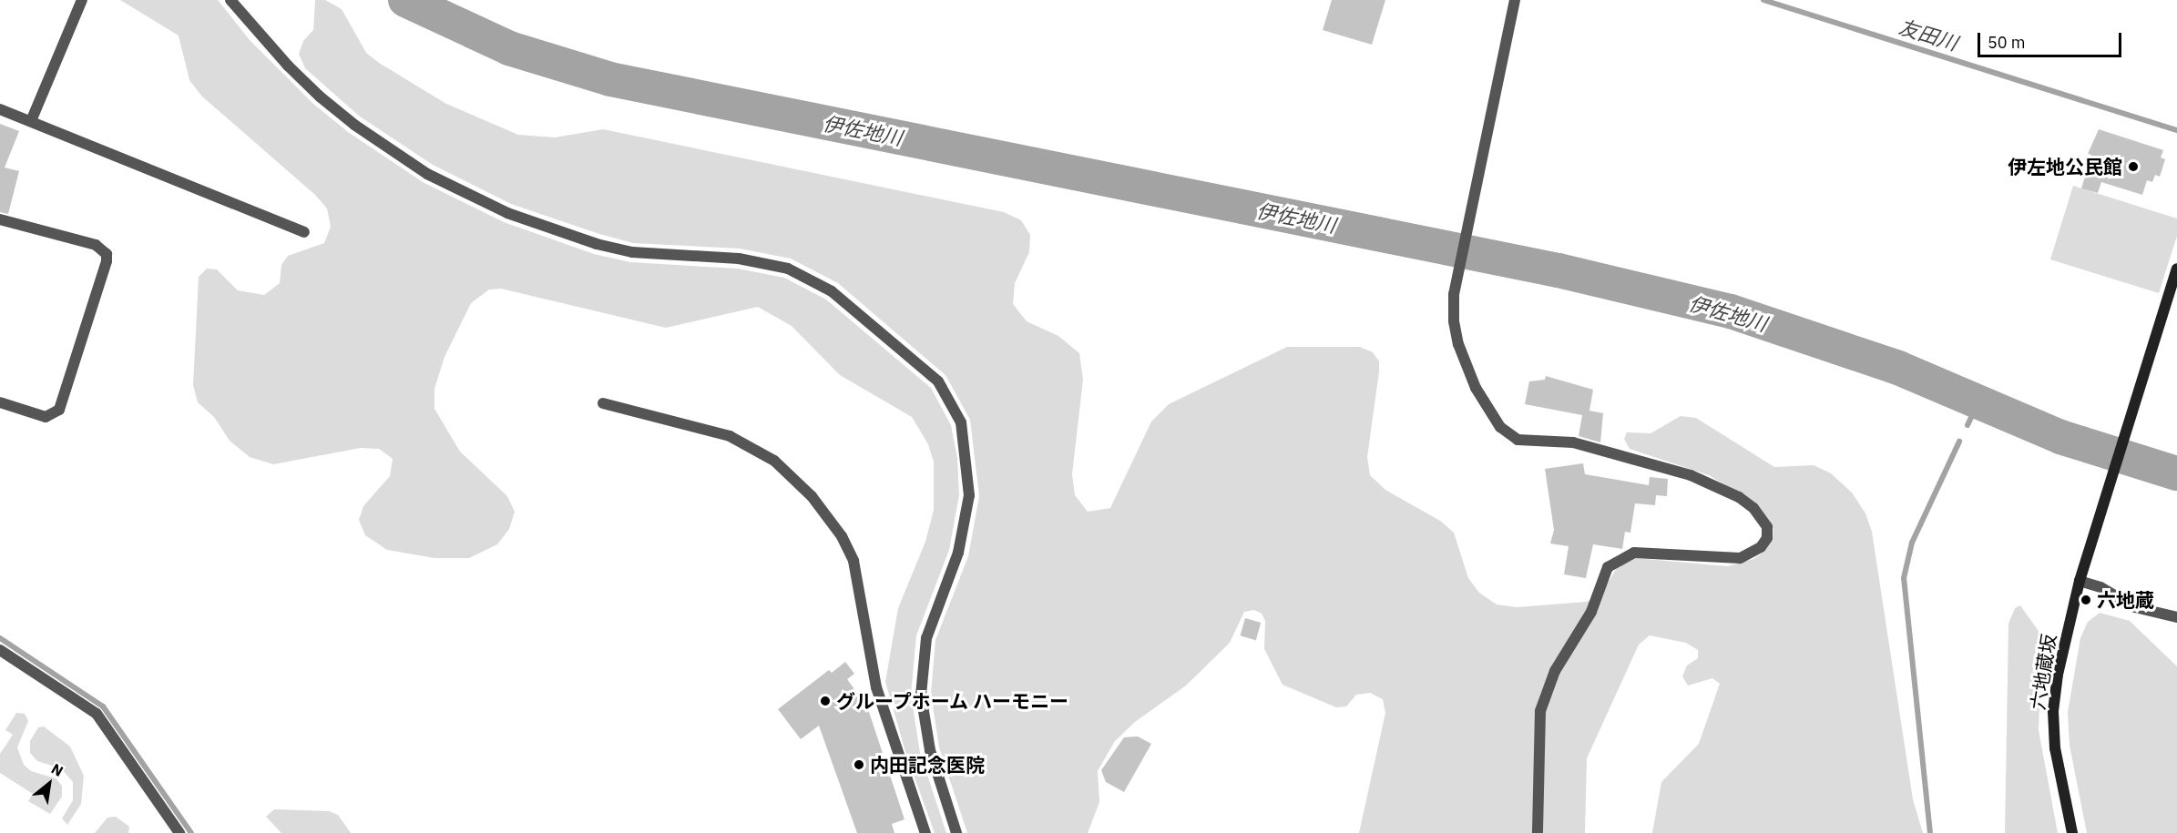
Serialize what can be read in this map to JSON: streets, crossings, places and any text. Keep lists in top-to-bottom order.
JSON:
{
  "streets": {
    "street": ["六地蔵坂"]
  },
  "water": ["友田川", "伊佐地川"],
  "places": [
    "伊左地公民館",
    "六地蔵",
    "グループホーム ハーモニー",
    "内田記念医院"
  ],
  "scale_bar": "50 m",
  "north": "top right"
}
